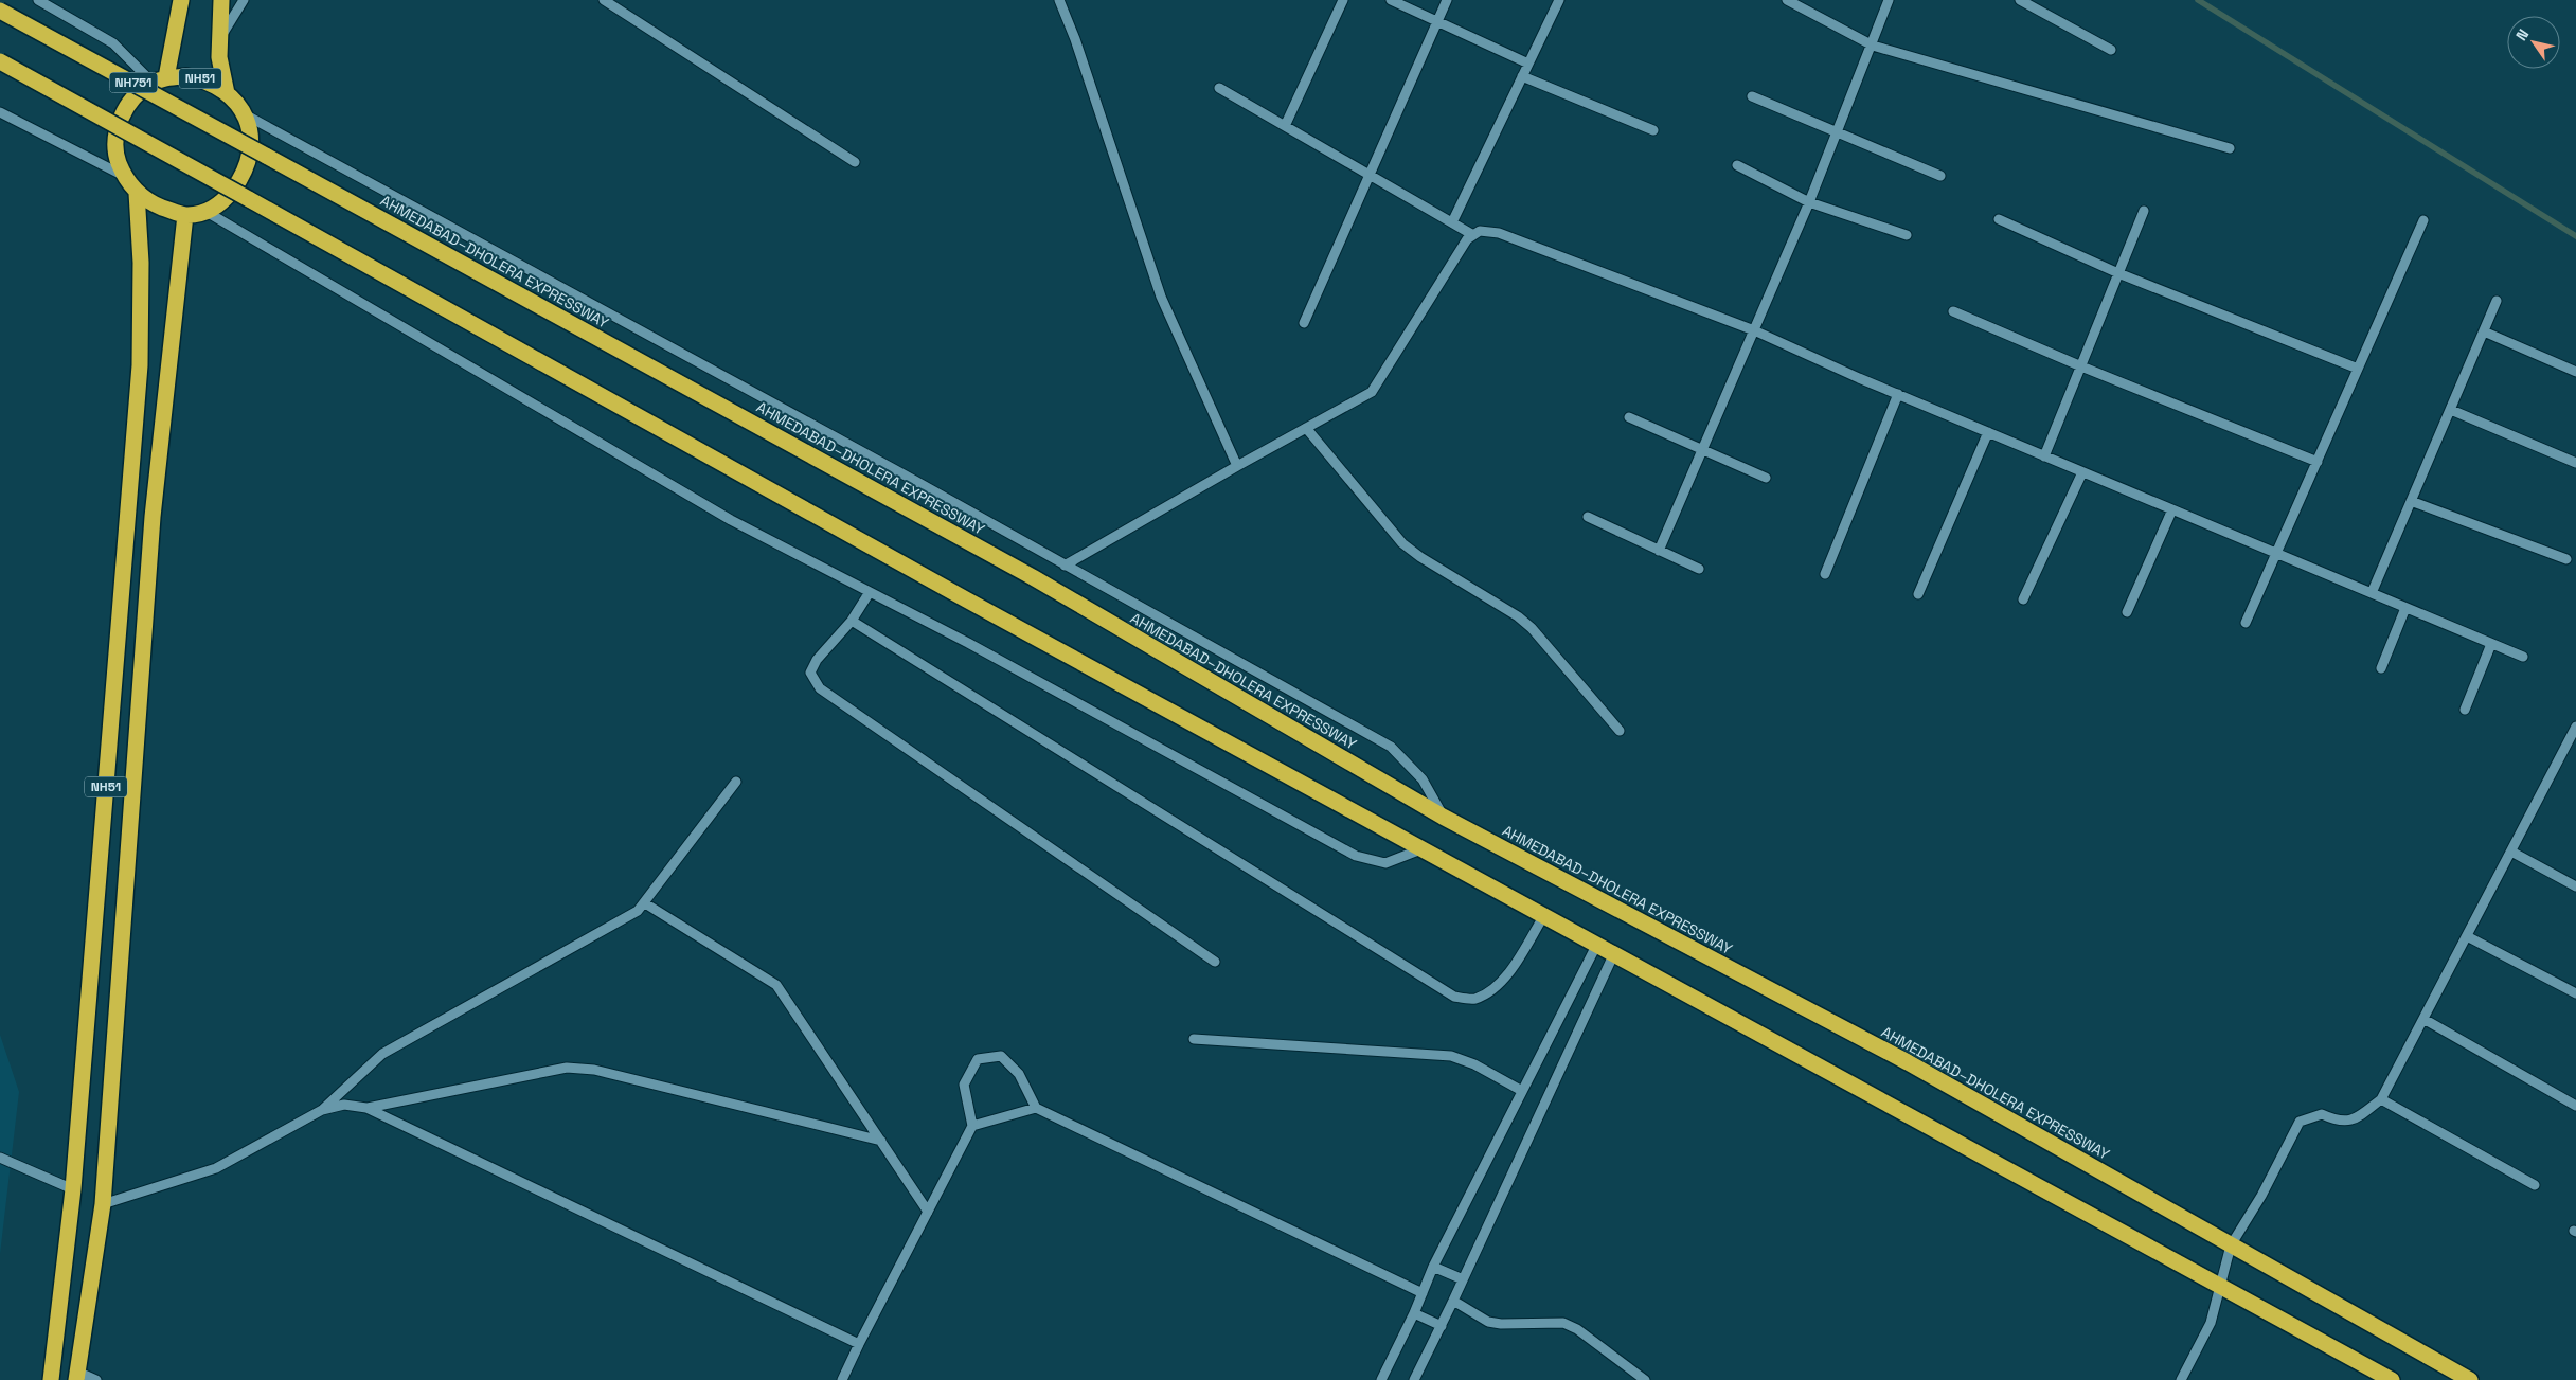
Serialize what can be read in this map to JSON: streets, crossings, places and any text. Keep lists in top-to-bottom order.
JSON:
{
  "streets": {
    "highway": ["NH51", "NH751", "AHMEDABAD–DHOLERA EXPRESSWAY"]
  },
  "north": "top left"
}
